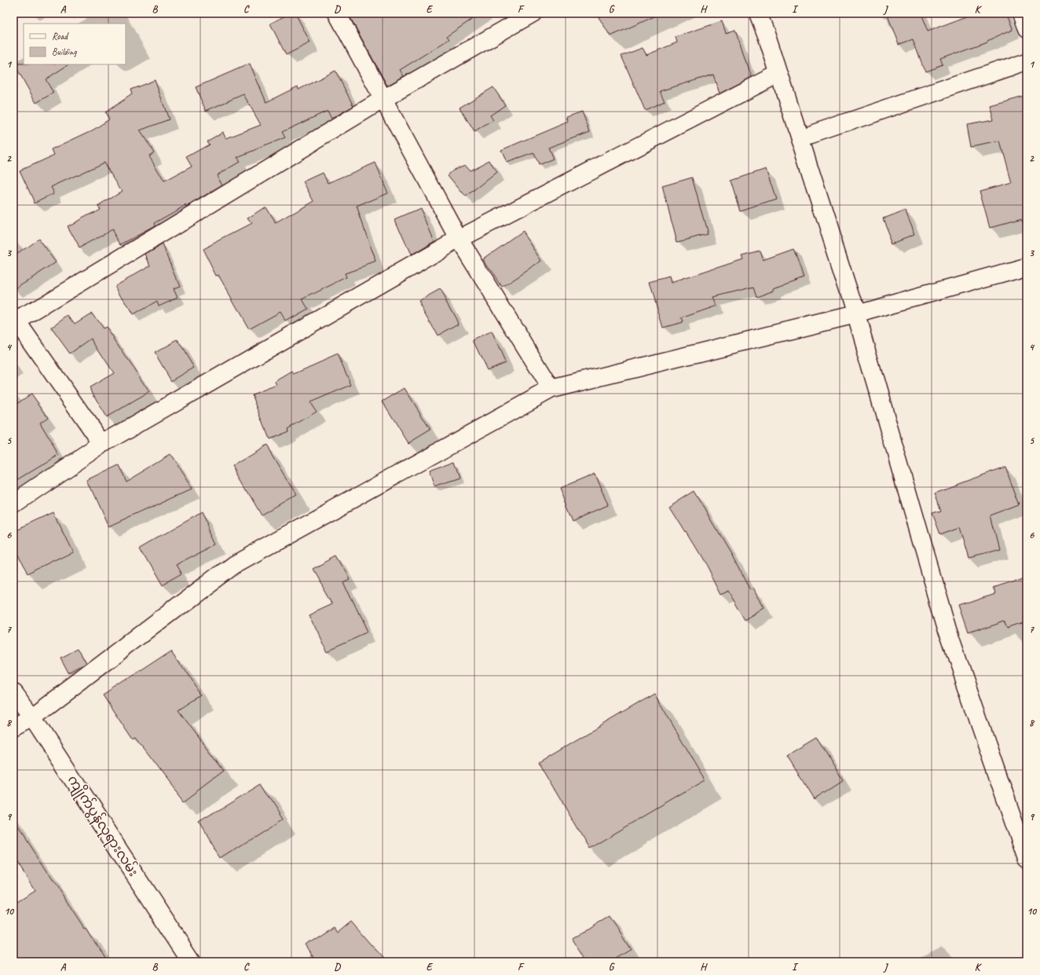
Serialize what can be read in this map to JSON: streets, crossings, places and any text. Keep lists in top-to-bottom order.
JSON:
{
  "streets": {
    "street": ["ကျိုက်ပွန်လုရားလမ်း"]
  },
  "legend": ["Road", "Building"],
  "grid": {
    "columns": [
      "A",
      "B",
      "C",
      "D",
      "E",
      "F",
      "G",
      "H",
      "I",
      "J",
      "K"
    ],
    "rows": [
      "1",
      "2",
      "3",
      "4",
      "5",
      "6",
      "7",
      "8",
      "9",
      "10"
    ]
  }
}
